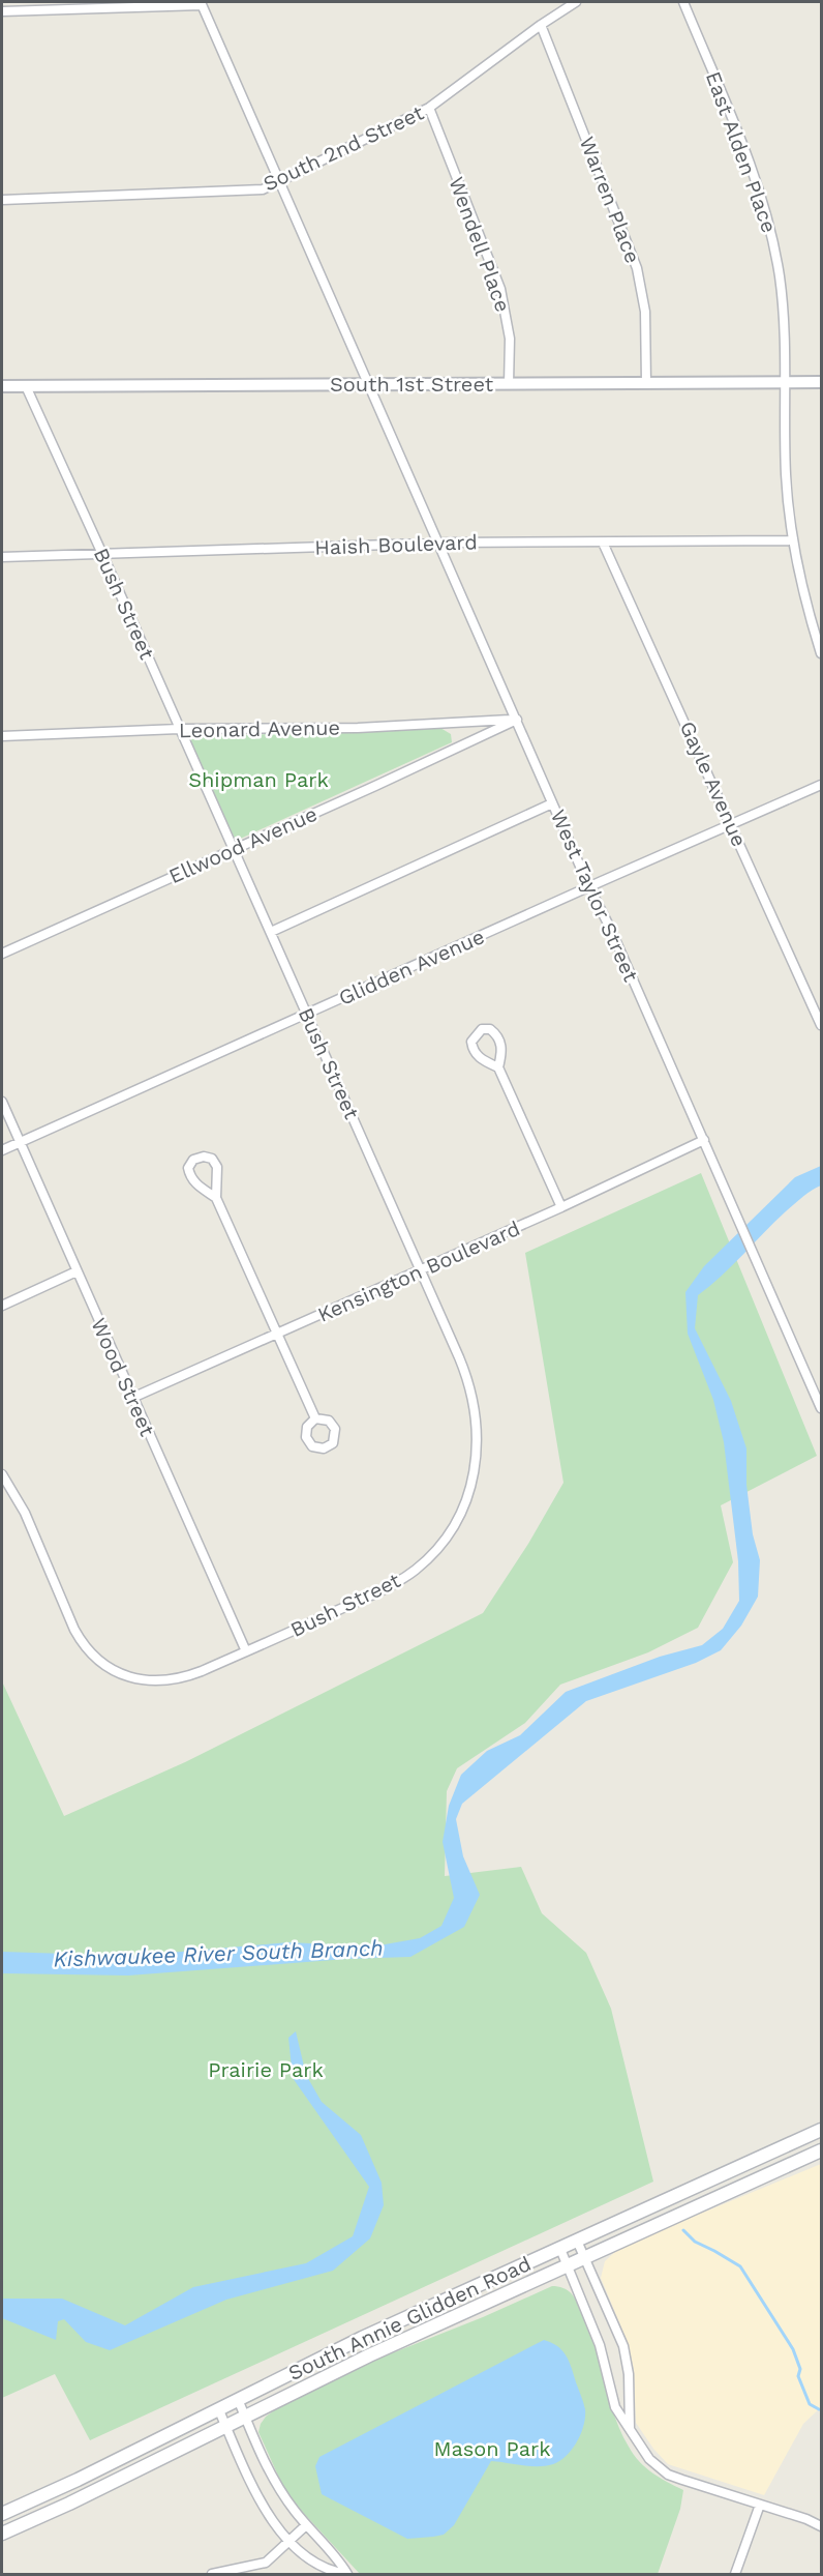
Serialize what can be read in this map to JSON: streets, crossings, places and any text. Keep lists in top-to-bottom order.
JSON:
{
  "streets": {
    "main road": ["South Annie Glidden Road"],
    "street": [
      "South 2nd Street",
      "East Alden Place",
      "Warren Place",
      "Wendell Place",
      "South 1st Street",
      "Haish Boulevard",
      "Bush Street",
      "Leonard Avenue",
      "Gayle Avenue",
      "Ellwood Avenue",
      "West Taylor Street",
      "Glidden Avenue",
      "Kensington Boulevard",
      "Wood Street"
    ]
  },
  "crossings": [
    ["South 2nd Street", "Warren Place"],
    ["South 2nd Street", "Wendell Place"],
    ["South 2nd Street", "West Taylor Street"],
    ["East Alden Place", "South 1st Street"],
    ["East Alden Place", "Haish Boulevard"],
    ["Warren Place", "South 1st Street"],
    ["Wendell Place", "South 1st Street"],
    ["South 1st Street", "Bush Street"],
    ["South 1st Street", "West Taylor Street"],
    ["Haish Boulevard", "Bush Street"],
    ["Haish Boulevard", "Gayle Avenue"],
    ["Haish Boulevard", "West Taylor Street"],
    ["Bush Street", "Leonard Avenue"],
    ["Bush Street", "Ellwood Avenue"],
    ["Bush Street", "Glidden Avenue"],
    ["Bush Street", "Kensington Boulevard"],
    ["Bush Street", "Wood Street"],
    ["Leonard Avenue", "Ellwood Avenue"],
    ["Leonard Avenue", "West Taylor Street"],
    ["Gayle Avenue", "Glidden Avenue"],
    ["Ellwood Avenue", "West Taylor Street"],
    ["West Taylor Street", "Glidden Avenue"],
    ["West Taylor Street", "Kensington Boulevard"],
    ["Glidden Avenue", "Wood Street"],
    ["Kensington Boulevard", "Wood Street"]
  ],
  "water": ["Kishwaukee River South Branch"],
  "parks": ["Shipman Park", "Prairie Park", "Mason Park"]
}
